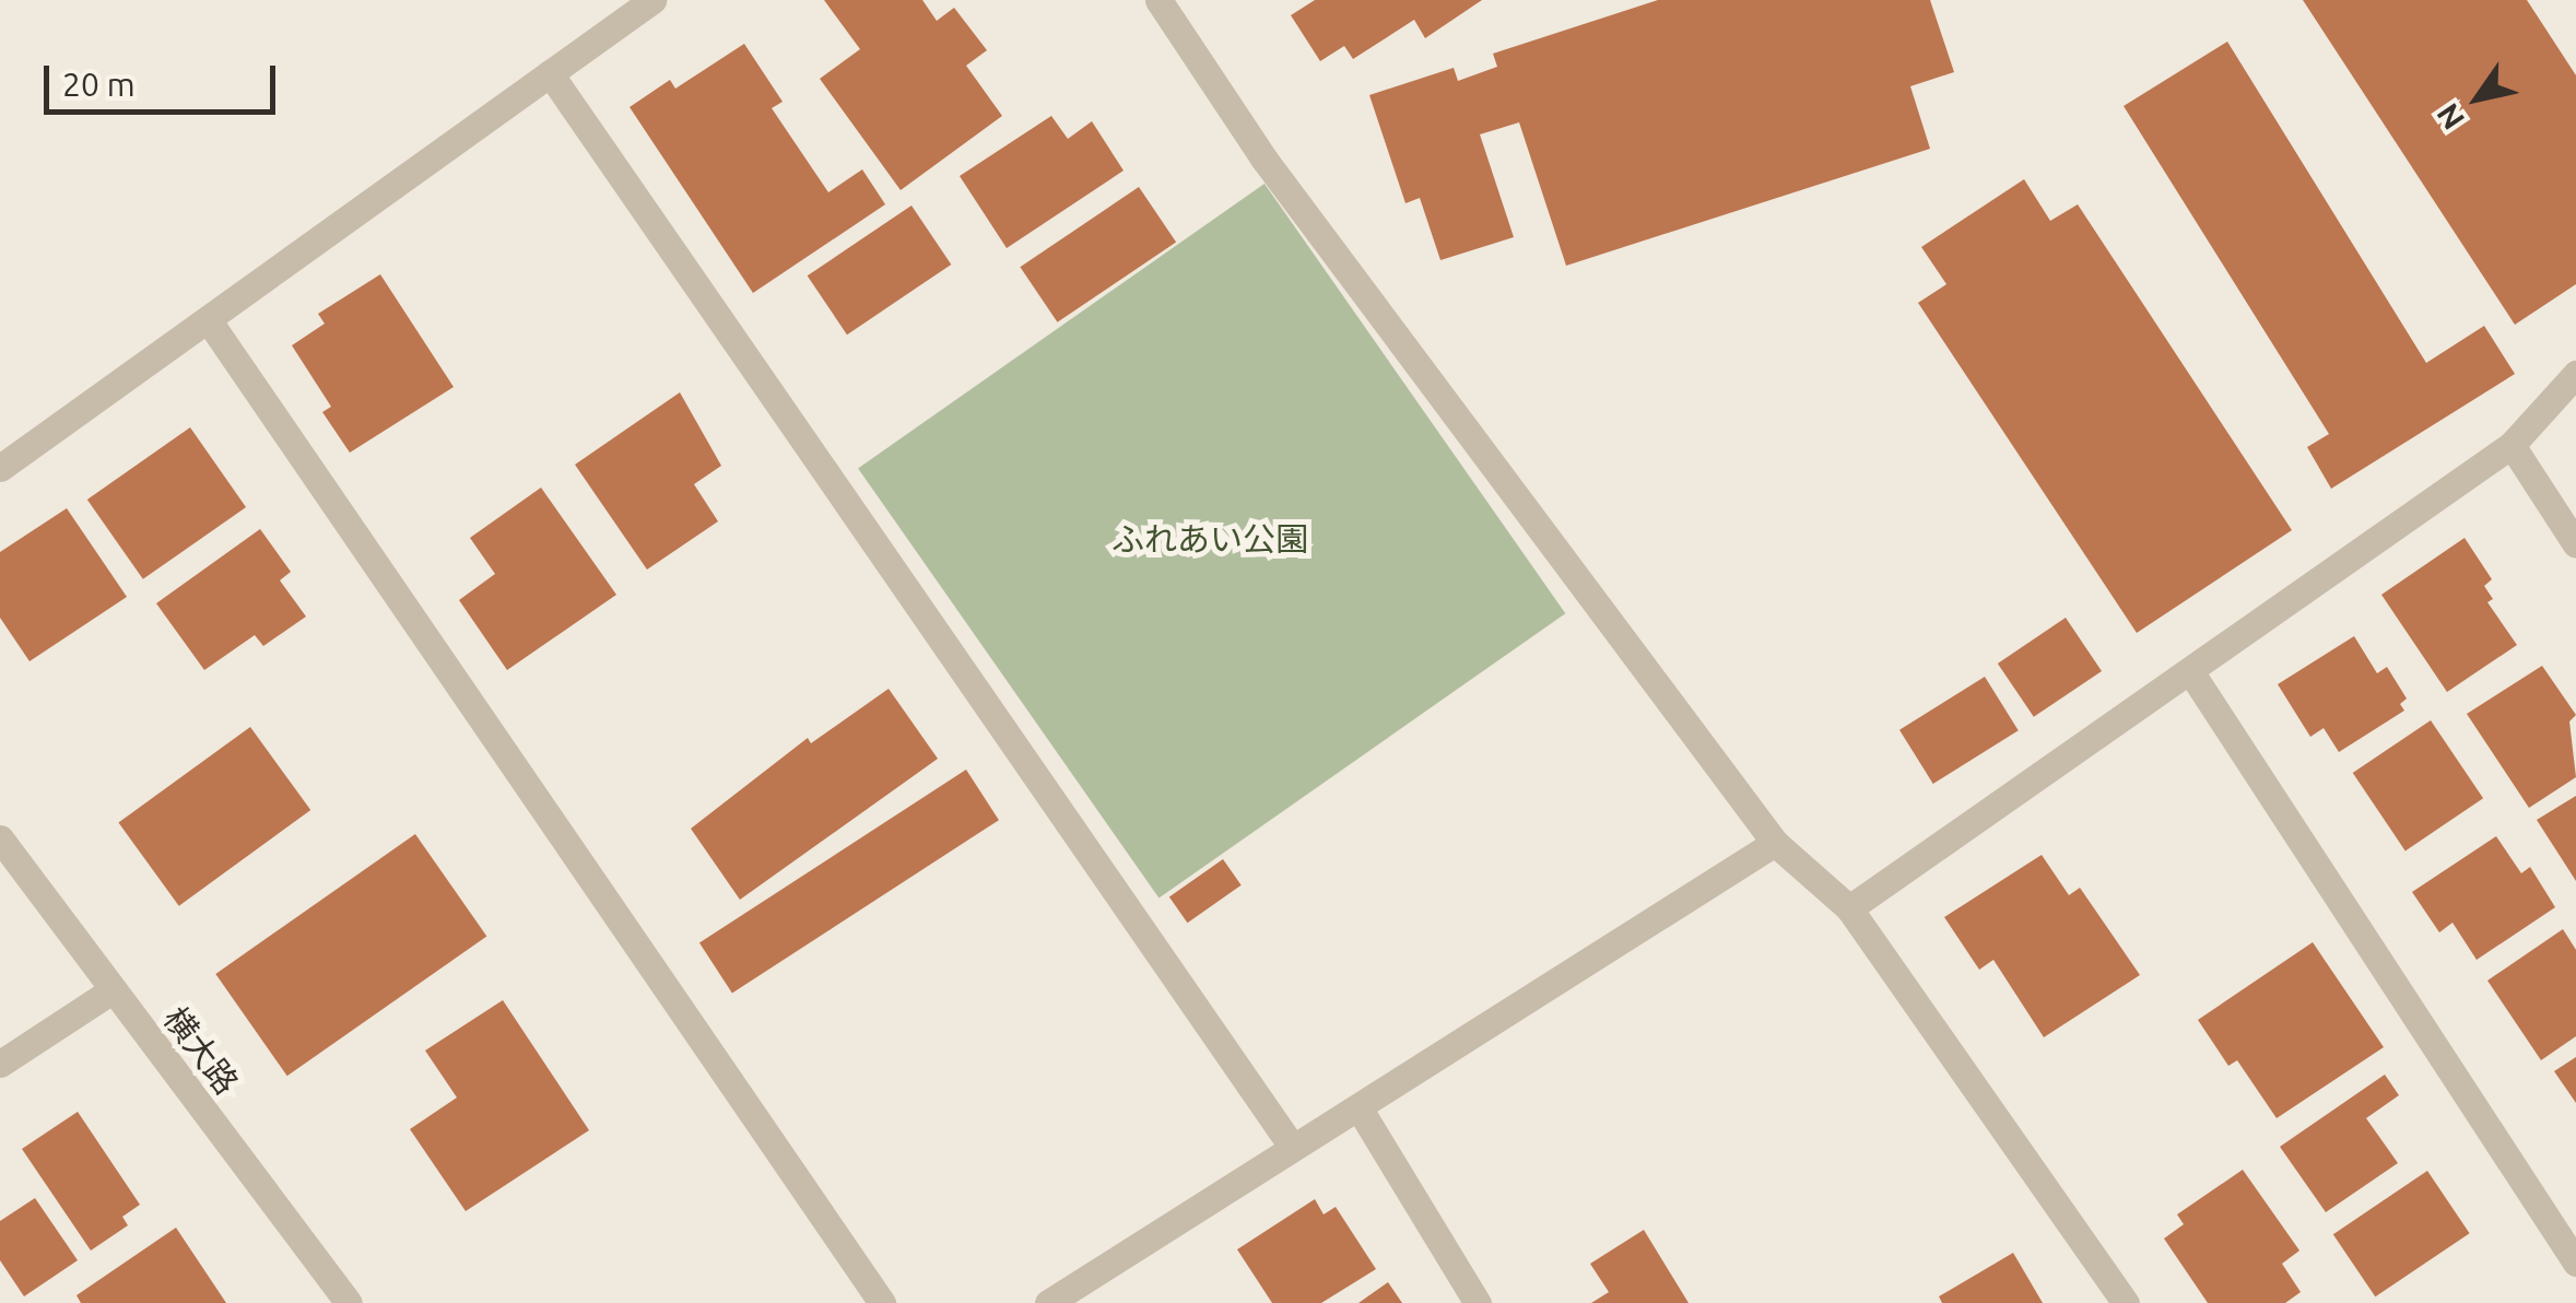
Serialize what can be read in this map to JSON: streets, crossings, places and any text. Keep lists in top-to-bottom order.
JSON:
{
  "streets": {
    "street": ["横大路"]
  },
  "parks": ["ふれあい公園"],
  "scale_bar": "20 m",
  "north": "bottom left"
}
